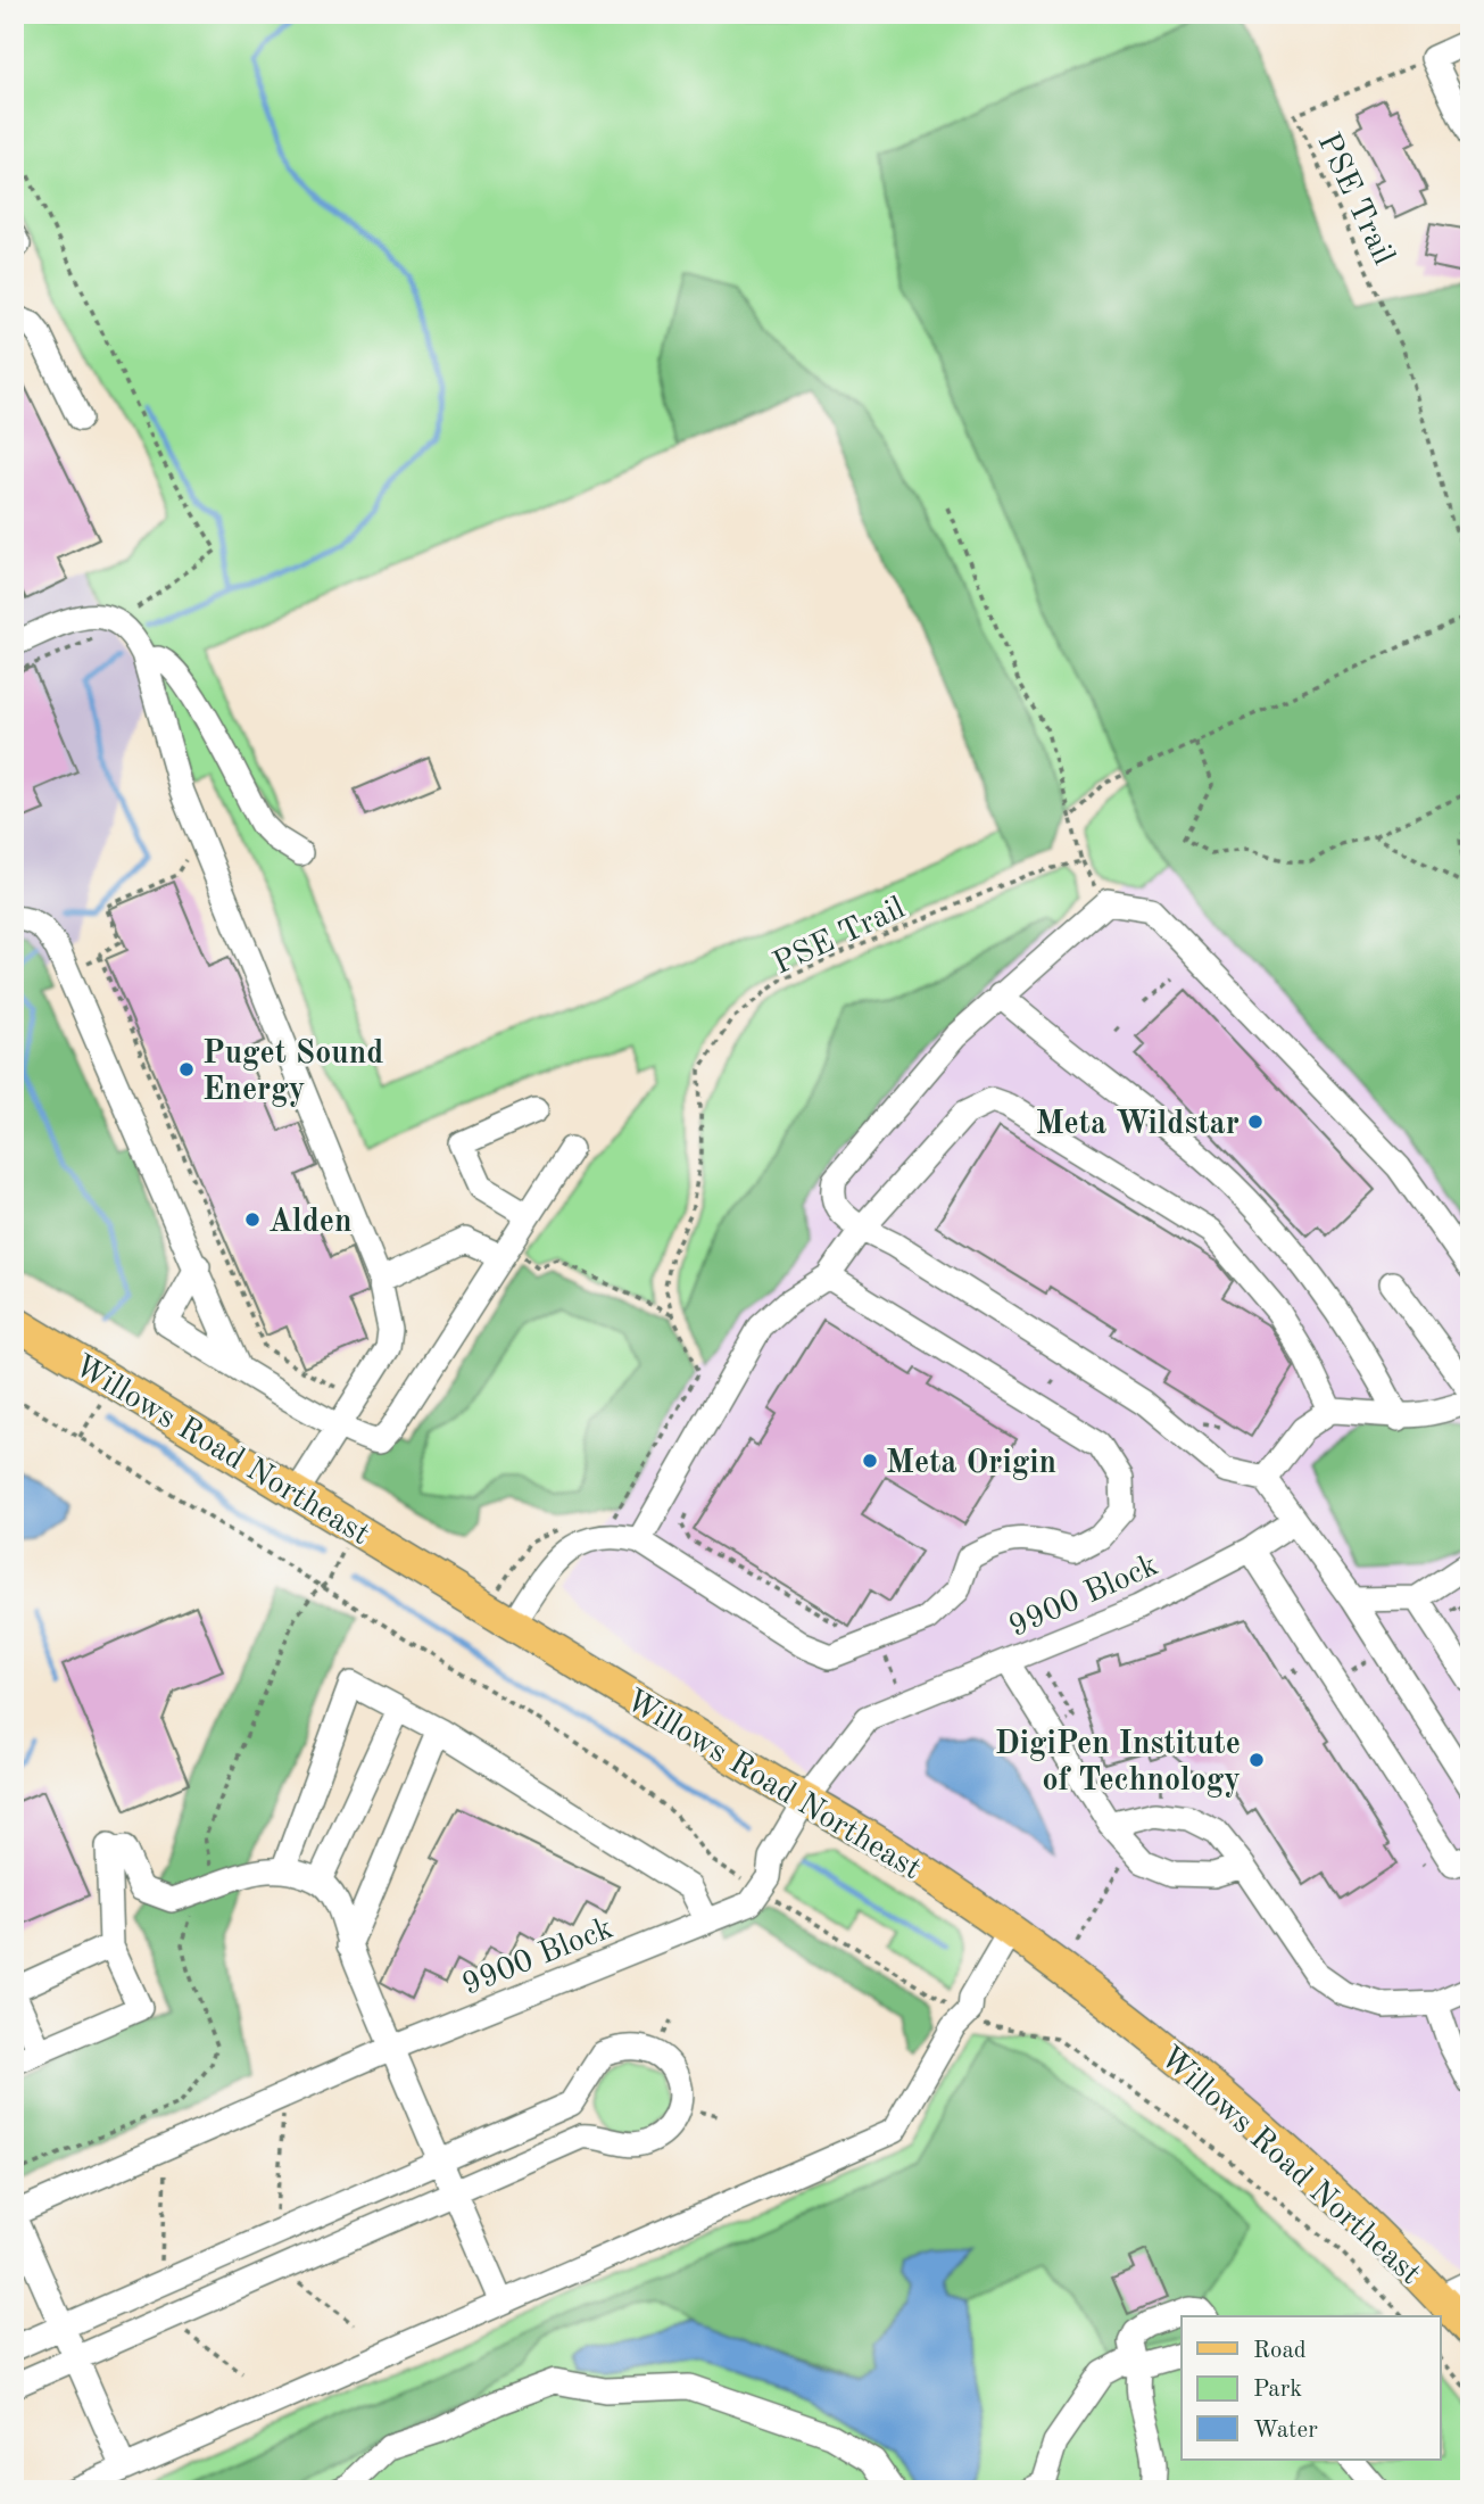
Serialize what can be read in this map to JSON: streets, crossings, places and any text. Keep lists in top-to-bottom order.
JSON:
{
  "streets": {
    "main road": ["Willows Road Northeast"],
    "street": ["9900 Block"],
    "path": ["PSE Trail"]
  },
  "crossings": [
    ["Willows Road Northeast", "9900 Block"]
  ],
  "places": [
    "Puget Sound Energy",
    "Meta Wildstar",
    "Alden",
    "Meta Origin",
    "DigiPen Institute of Technology"
  ],
  "legend": ["Road", "Park", "Water"]
}
